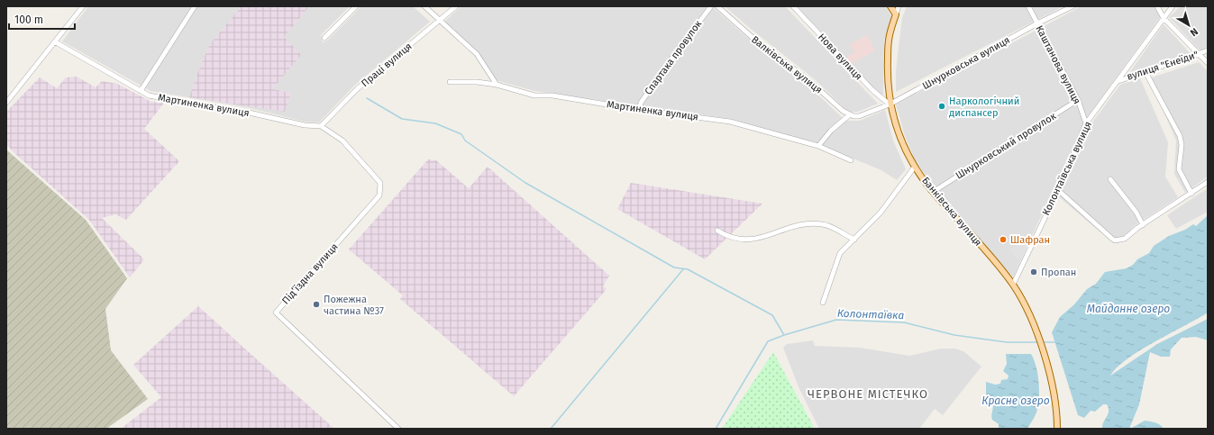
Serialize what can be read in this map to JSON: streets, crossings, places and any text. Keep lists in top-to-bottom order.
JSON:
{
  "streets": {
    "main road": ["Банківська вулиця"],
    "street": [
      "Нова вулиця",
      "Спартака провулок",
      "Шнурковська вулиця",
      "Праці вулиця",
      "Валківська вулиця",
      "Каштанова вулиця",
      "вулиця \"Енеїди\"",
      "Мартиненка вулиця",
      "Шнурковський провулок",
      "Колонтаївська вулиця",
      "Під’їздна вулиця"
    ]
  },
  "crossings": [
    ["Нова вулиця", "Шнурковська вулиця"],
    ["Нова вулиця", "Банківська вулиця"],
    ["Спартака провулок", "Мартиненка вулиця"],
    ["Шнурковська вулиця", "Валківська вулиця"],
    ["Шнурковська вулиця", "Каштанова вулиця"],
    ["Шнурковська вулиця", "Банківська вулиця"],
    ["Праці вулиця", "Мартиненка вулиця"],
    ["Праці вулиця", "Під’їздна вулиця"],
    ["Каштанова вулиця", "Шнурковський провулок"],
    ["Каштанова вулиця", "Колонтаївська вулиця"],
    ["вулиця \"Енеїди\"", "Колонтаївська вулиця"],
    ["Мартиненка вулиця", "Під’їздна вулиця"],
    ["Шнурковський провулок", "Банківська вулиця"],
    ["Колонтаївська вулиця", "Банківська вулиця"]
  ],
  "districts": ["ЧЕРВОНЕ МІСТЕЧКО"],
  "water": ["Майданне озеро", "Колонтаївка", "Красне озеро"],
  "places": [
    "Наркологічний диспансер",
    "Шафран",
    "Пропан",
    "Пожежна частина №37"
  ],
  "scale_bar": "100 m",
  "north": "bottom right"
}
